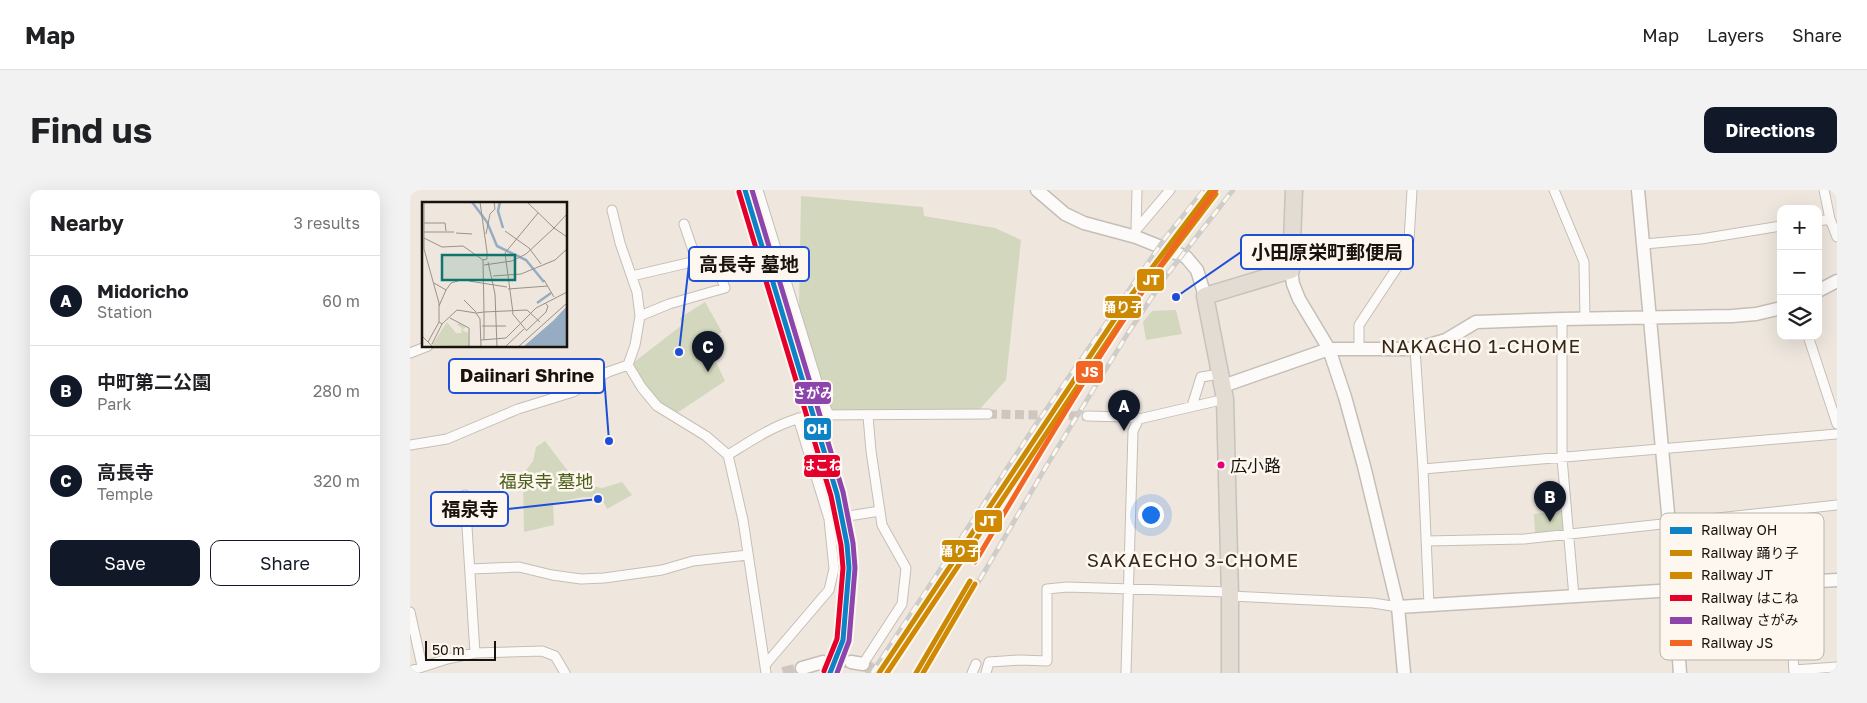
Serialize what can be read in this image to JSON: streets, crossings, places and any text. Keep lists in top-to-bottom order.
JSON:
{
  "districts": ["NAKACHO 1-CHOME", "SAKAECHO 3-CHOME"],
  "parks": ["福泉寺 墓地"],
  "places": [
    "小田原栄町郵便局",
    "高長寺 墓地",
    "Daiinari Shrine",
    "広小路",
    "福泉寺"
  ],
  "lines": [
    "rail line OH",
    "rail line 踊り子",
    "rail line さがみ",
    "rail line JS",
    "rail line はこね",
    "rail line JT"
  ],
  "legend": [
    "Railway OH",
    "Railway 踊り子",
    "Railway JT",
    "Railway はこね",
    "Railway さがみ",
    "Railway JS"
  ],
  "scale_bar": "50 m",
  "page": {
    "header": "Map",
    "nav": ["Map", "Layers", "Share"],
    "buttons": [
      "Directions",
      ["Save", "Share"]
    ],
    "title": "Find us",
    "heading": ["Nearby", "3 results"],
    "map_buttons": ["+", "−"],
    "list": [
      {
        "mark": "A",
        "name": "Midoricho",
        "note": "Station",
        "value": "60 m"
      },
      {
        "mark": "B",
        "name": "中町第二公園",
        "note": "Park",
        "value": "280 m"
      },
      {
        "mark": "C",
        "name": "高長寺",
        "note": "Temple",
        "value": "320 m"
      }
    ],
    "pins": ["C", "A", "B"],
    "scale": "50 m"
  }
}
